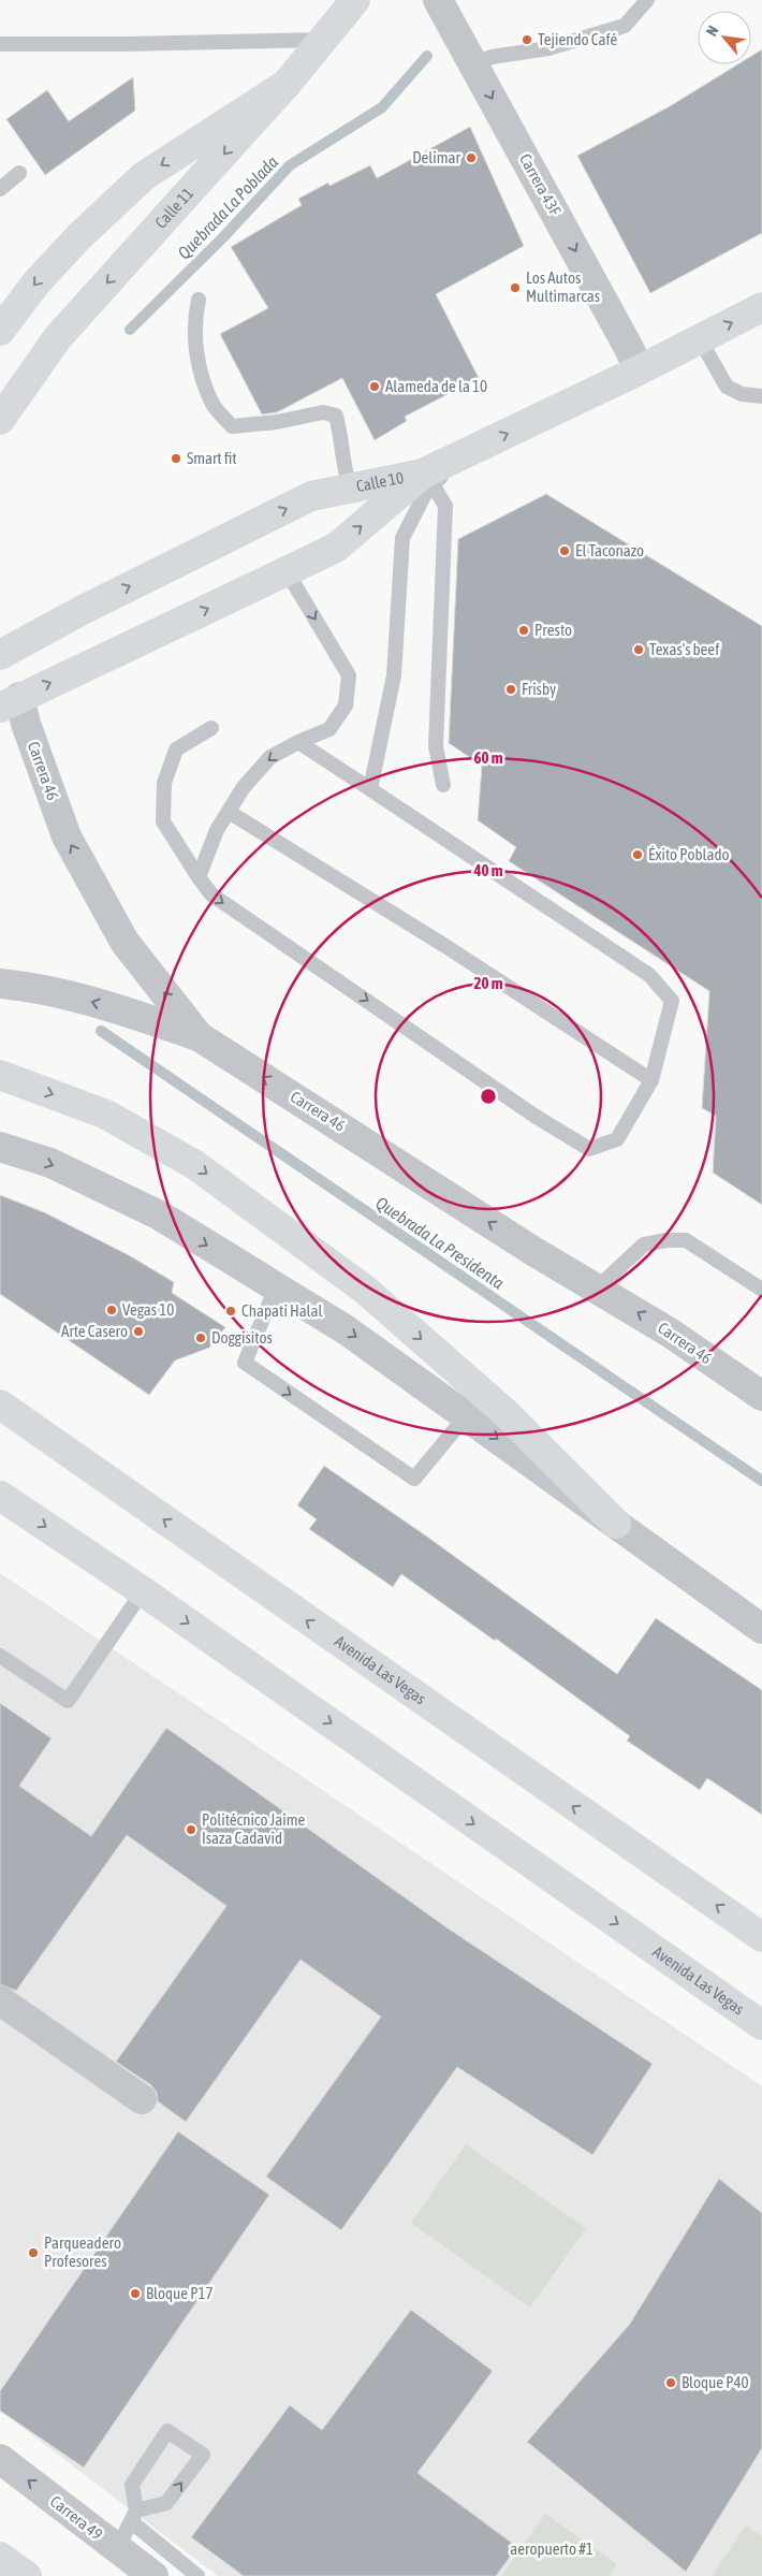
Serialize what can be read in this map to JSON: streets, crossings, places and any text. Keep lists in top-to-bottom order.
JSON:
{
  "streets": {
    "main road": ["Calle 11", "Calle 10", "Avenida Las Vegas"],
    "street": ["Carrera 43F", "Carrera 46", "Carrera 49"]
  },
  "crossings": [
    ["Carrera 43F", "Calle 10"]
  ],
  "one_way": ["Carrera 43F", "Carrera 49"],
  "water": ["Quebrada La Poblada", "Quebrada La Presidenta"],
  "parks": ["aeropuerto #1"],
  "places": [
    "Tejiendo Café",
    "Delimar",
    "Los Autos Multimarcas",
    "Alameda de la 10",
    "Smart fit",
    "El Taconazo",
    "Presto",
    "Texas's beef",
    "Frisby",
    "Éxito Poblado",
    "Vegas 10",
    "Chapati Halal",
    "Arte Casero",
    "Doggisitos",
    "Politécnico Jaime Isaza Cadavid",
    "Parqueadero Profesores",
    "Bloque P17",
    "Bloque P40"
  ],
  "north": "top left",
  "rings": ["60 m", "40 m", "20 m"]
}
